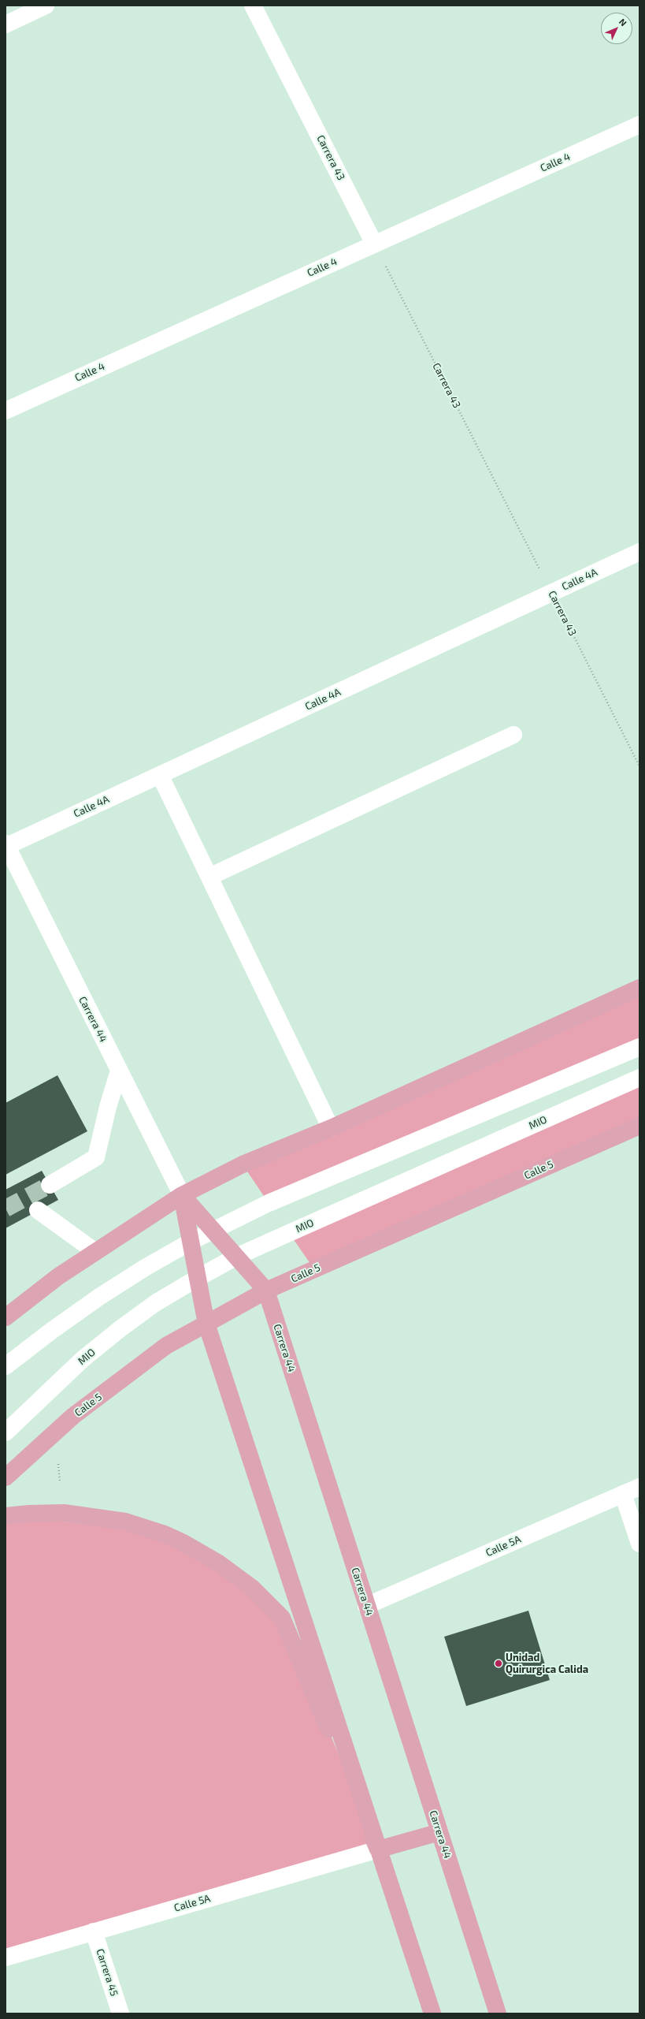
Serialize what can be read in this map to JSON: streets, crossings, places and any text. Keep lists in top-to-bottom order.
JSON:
{
  "streets": {
    "main road": ["Carrera 44", "Calle 5"],
    "street": [
      "Carrera 43",
      "Calle 4",
      "Calle 4A",
      "MIO",
      "Calle 5A",
      "Carrera 45"
    ]
  },
  "crossings": [
    ["Carrera 43", "Calle 4"],
    ["Carrera 43", "Calle 4A"],
    ["Calle 4A", "Carrera 44"],
    ["Carrera 44", "MIO"],
    ["Carrera 44", "Calle 5"],
    ["Carrera 44", "Calle 5A"],
    ["Calle 5A", "Carrera 45"]
  ],
  "places": ["Unidad Quirurgica Calida"],
  "north": "top right"
}
